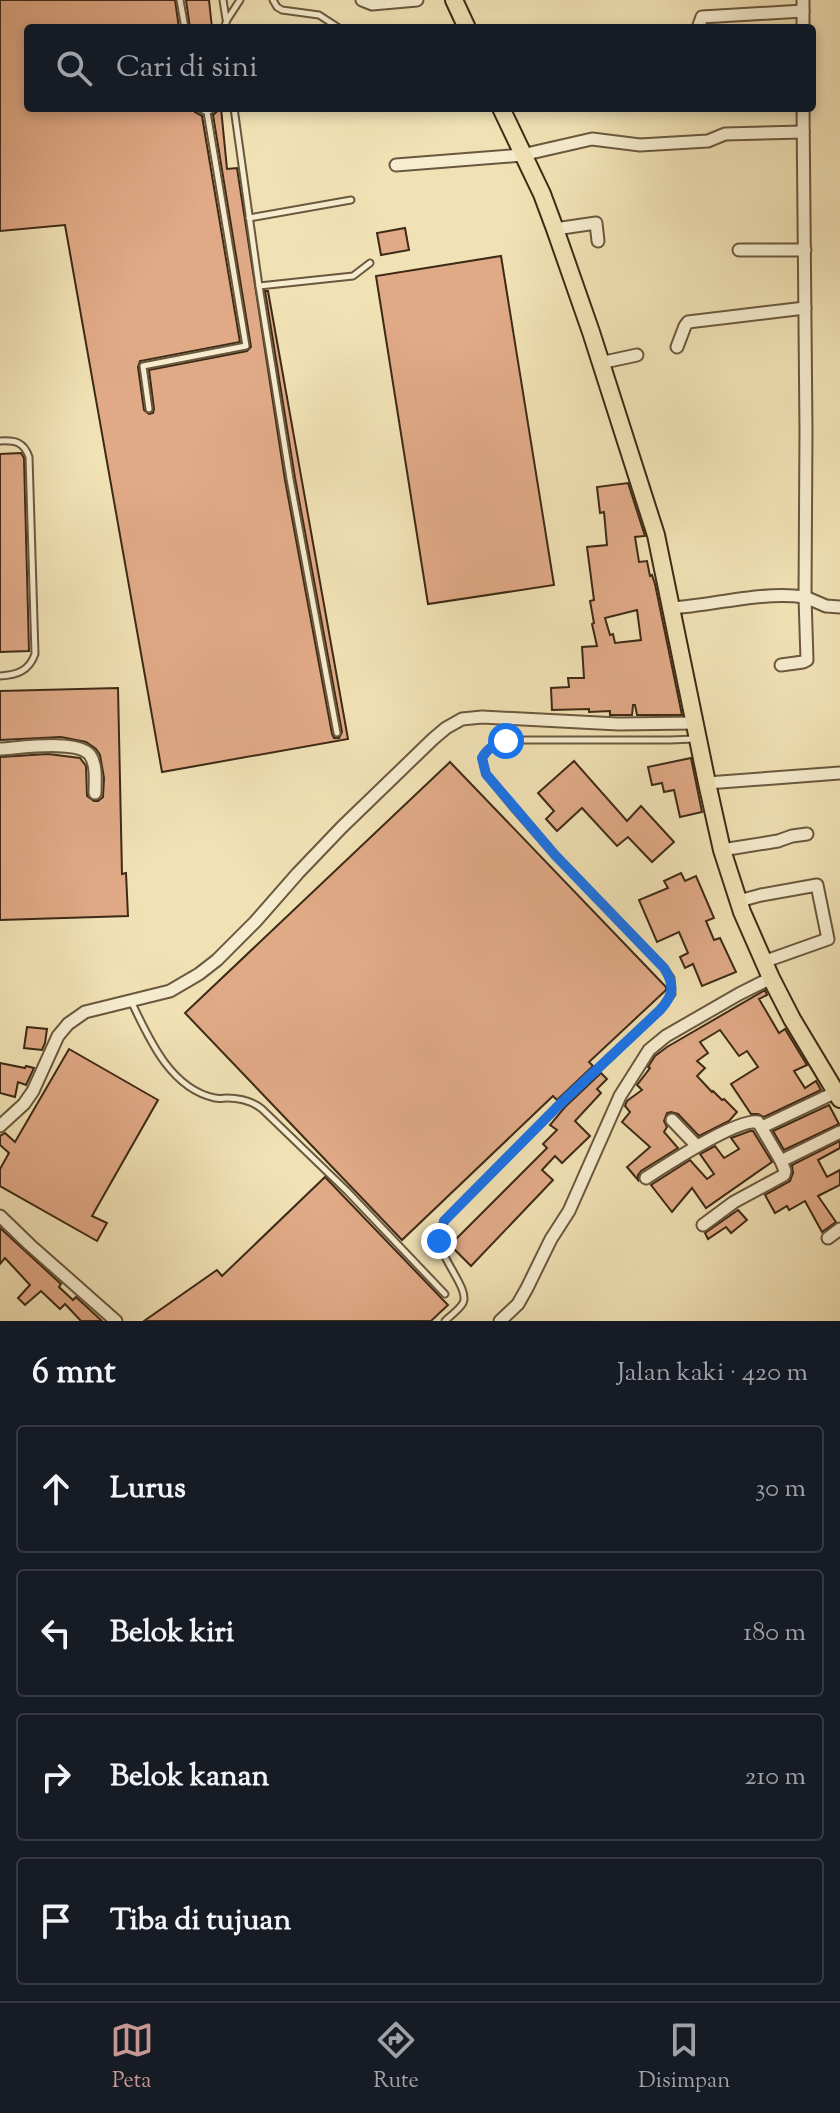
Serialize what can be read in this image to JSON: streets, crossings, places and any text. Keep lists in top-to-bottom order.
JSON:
{
  "page": {
    "search": "Cari di sini",
    "heading": ["6 mnt", "Jalan kaki · 420 m"],
    "list": [
      ["Lurus", "30 m"],
      ["Belok kiri", "180 m"],
      ["Belok kanan", "210 m"],
      "Tiba di tujuan"
    ],
    "nav": ["Peta", "Rute", "Disimpan"]
  }
}
